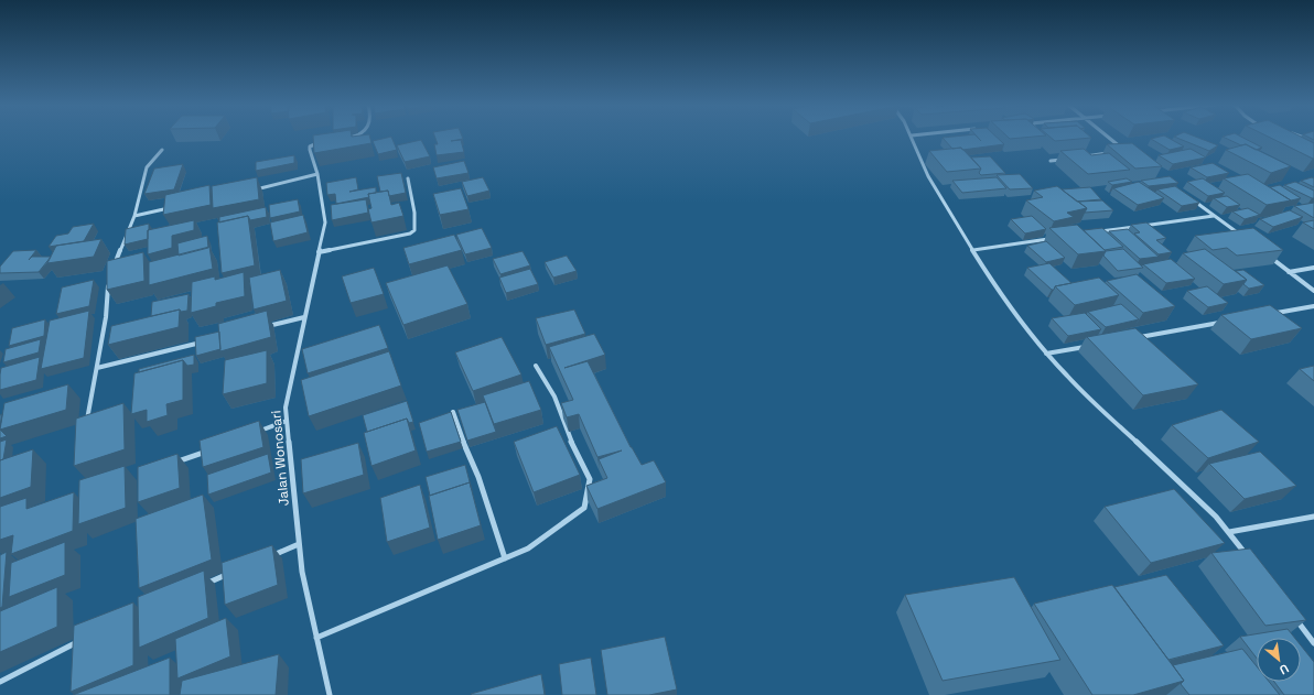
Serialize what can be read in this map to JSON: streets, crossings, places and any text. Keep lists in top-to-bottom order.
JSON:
{
  "streets": {
    "street": ["Jalan Wonosari"]
  },
  "north": "bottom right"
}
